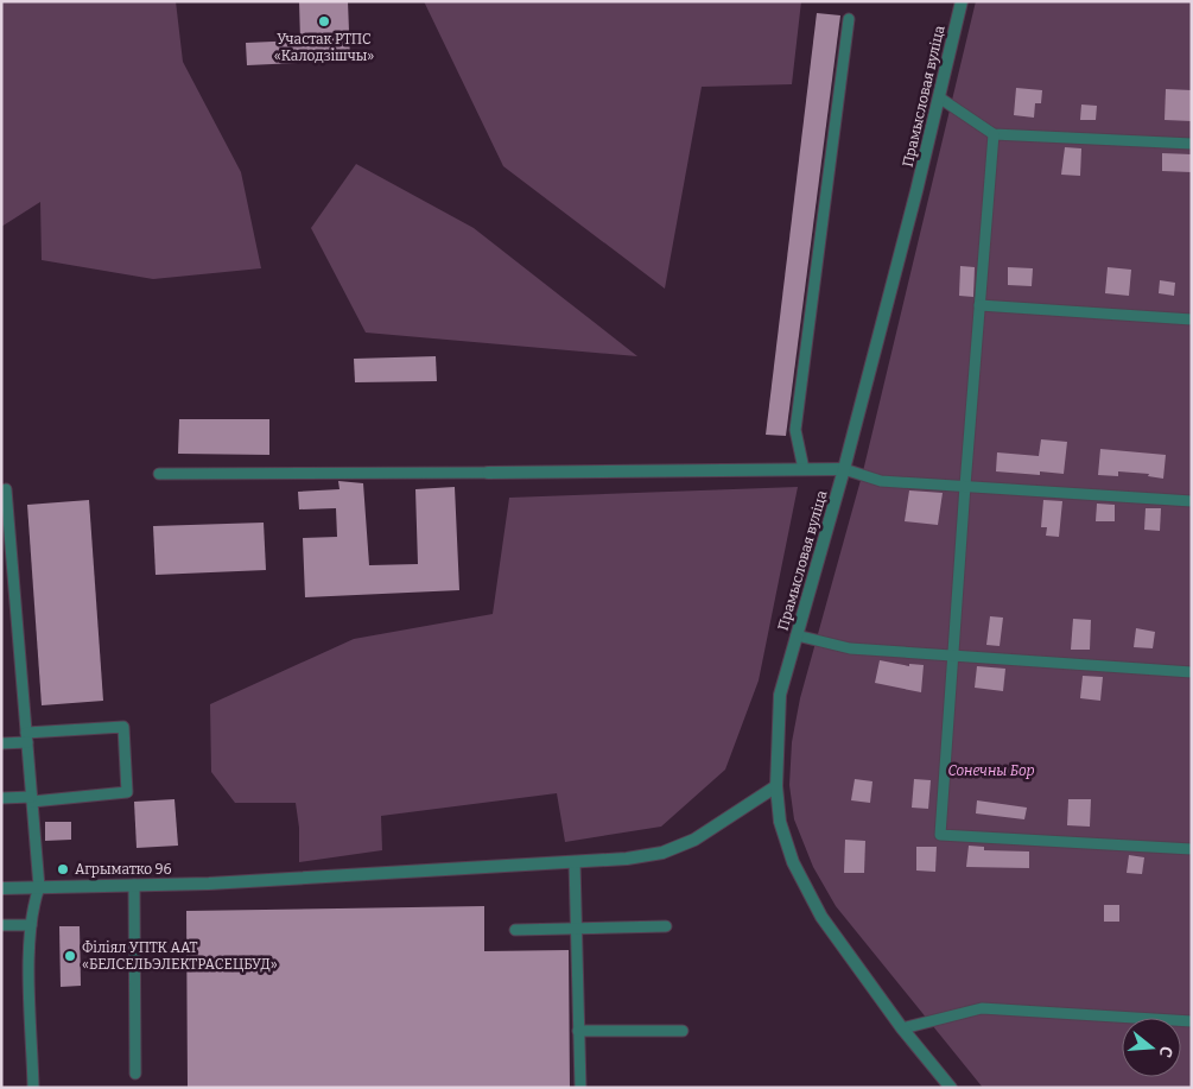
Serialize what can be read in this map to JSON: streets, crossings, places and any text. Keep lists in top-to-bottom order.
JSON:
{
  "streets": {
    "street": ["Прамысловая вуліца"]
  },
  "parks": ["Сонечны Бор"],
  "places": ["Участак РТПС «Калодзішчы»", "Агрыматко 96", "Філіял УПТК ААТ «БЕЛСЕЛЬЭЛЕКТРАСЕЦБУД»"],
  "north": "right"
}
